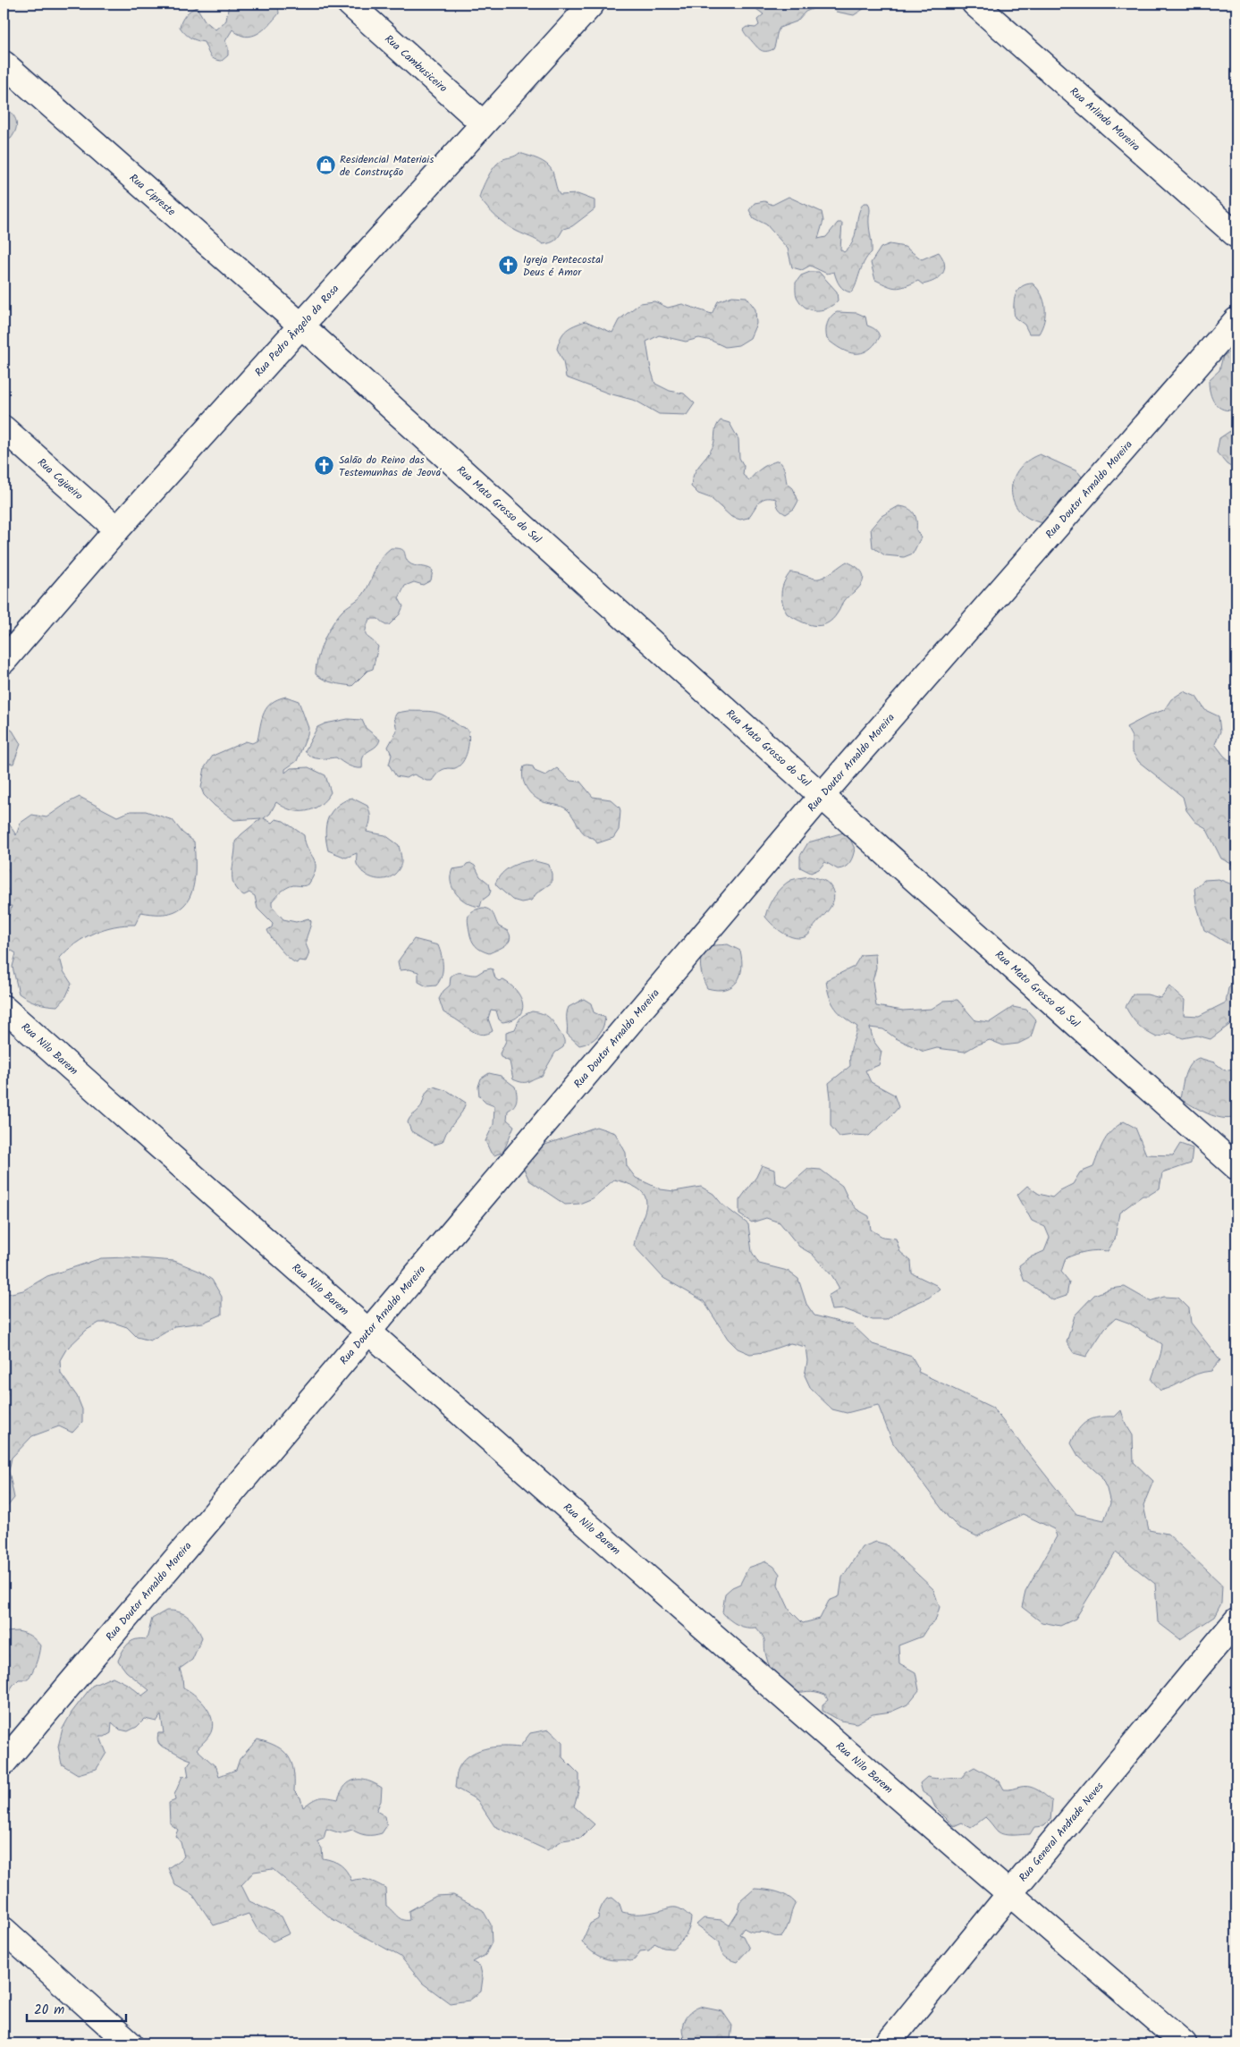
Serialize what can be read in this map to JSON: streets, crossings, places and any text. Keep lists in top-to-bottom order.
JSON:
{
  "streets": {
    "street": [
      "Rua Cambusiceiro",
      "Rua Arlindo Moreira",
      "Rua Cipreste",
      "Rua Pedro Ângelo da Rosa",
      "Rua Cajueiro",
      "Rua Doutor Arnaldo Moreira",
      "Rua Mato Grosso do Sul",
      "Rua Nilo Barem",
      "Rua General Andrade Neves"
    ]
  },
  "crossings": [
    ["Rua Cambusiceiro", "Rua Pedro Ângelo da Rosa"],
    ["Rua Cipreste", "Rua Pedro Ângelo da Rosa"],
    ["Rua Cipreste", "Rua Mato Grosso do Sul"],
    ["Rua Pedro Ângelo da Rosa", "Rua Cajueiro"],
    ["Rua Pedro Ângelo da Rosa", "Rua Mato Grosso do Sul"],
    ["Rua Doutor Arnaldo Moreira", "Rua Mato Grosso do Sul"],
    ["Rua Doutor Arnaldo Moreira", "Rua Nilo Barem"],
    ["Rua Nilo Barem", "Rua General Andrade Neves"]
  ],
  "places": {
    "shop": ["Residencial Materiais de Construção"],
    "church": ["Igreja Pentecostal Deus é Amor", "Salão do Reino das Testemunhas de Jeová"]
  },
  "scale_bar": "20 m"
}
